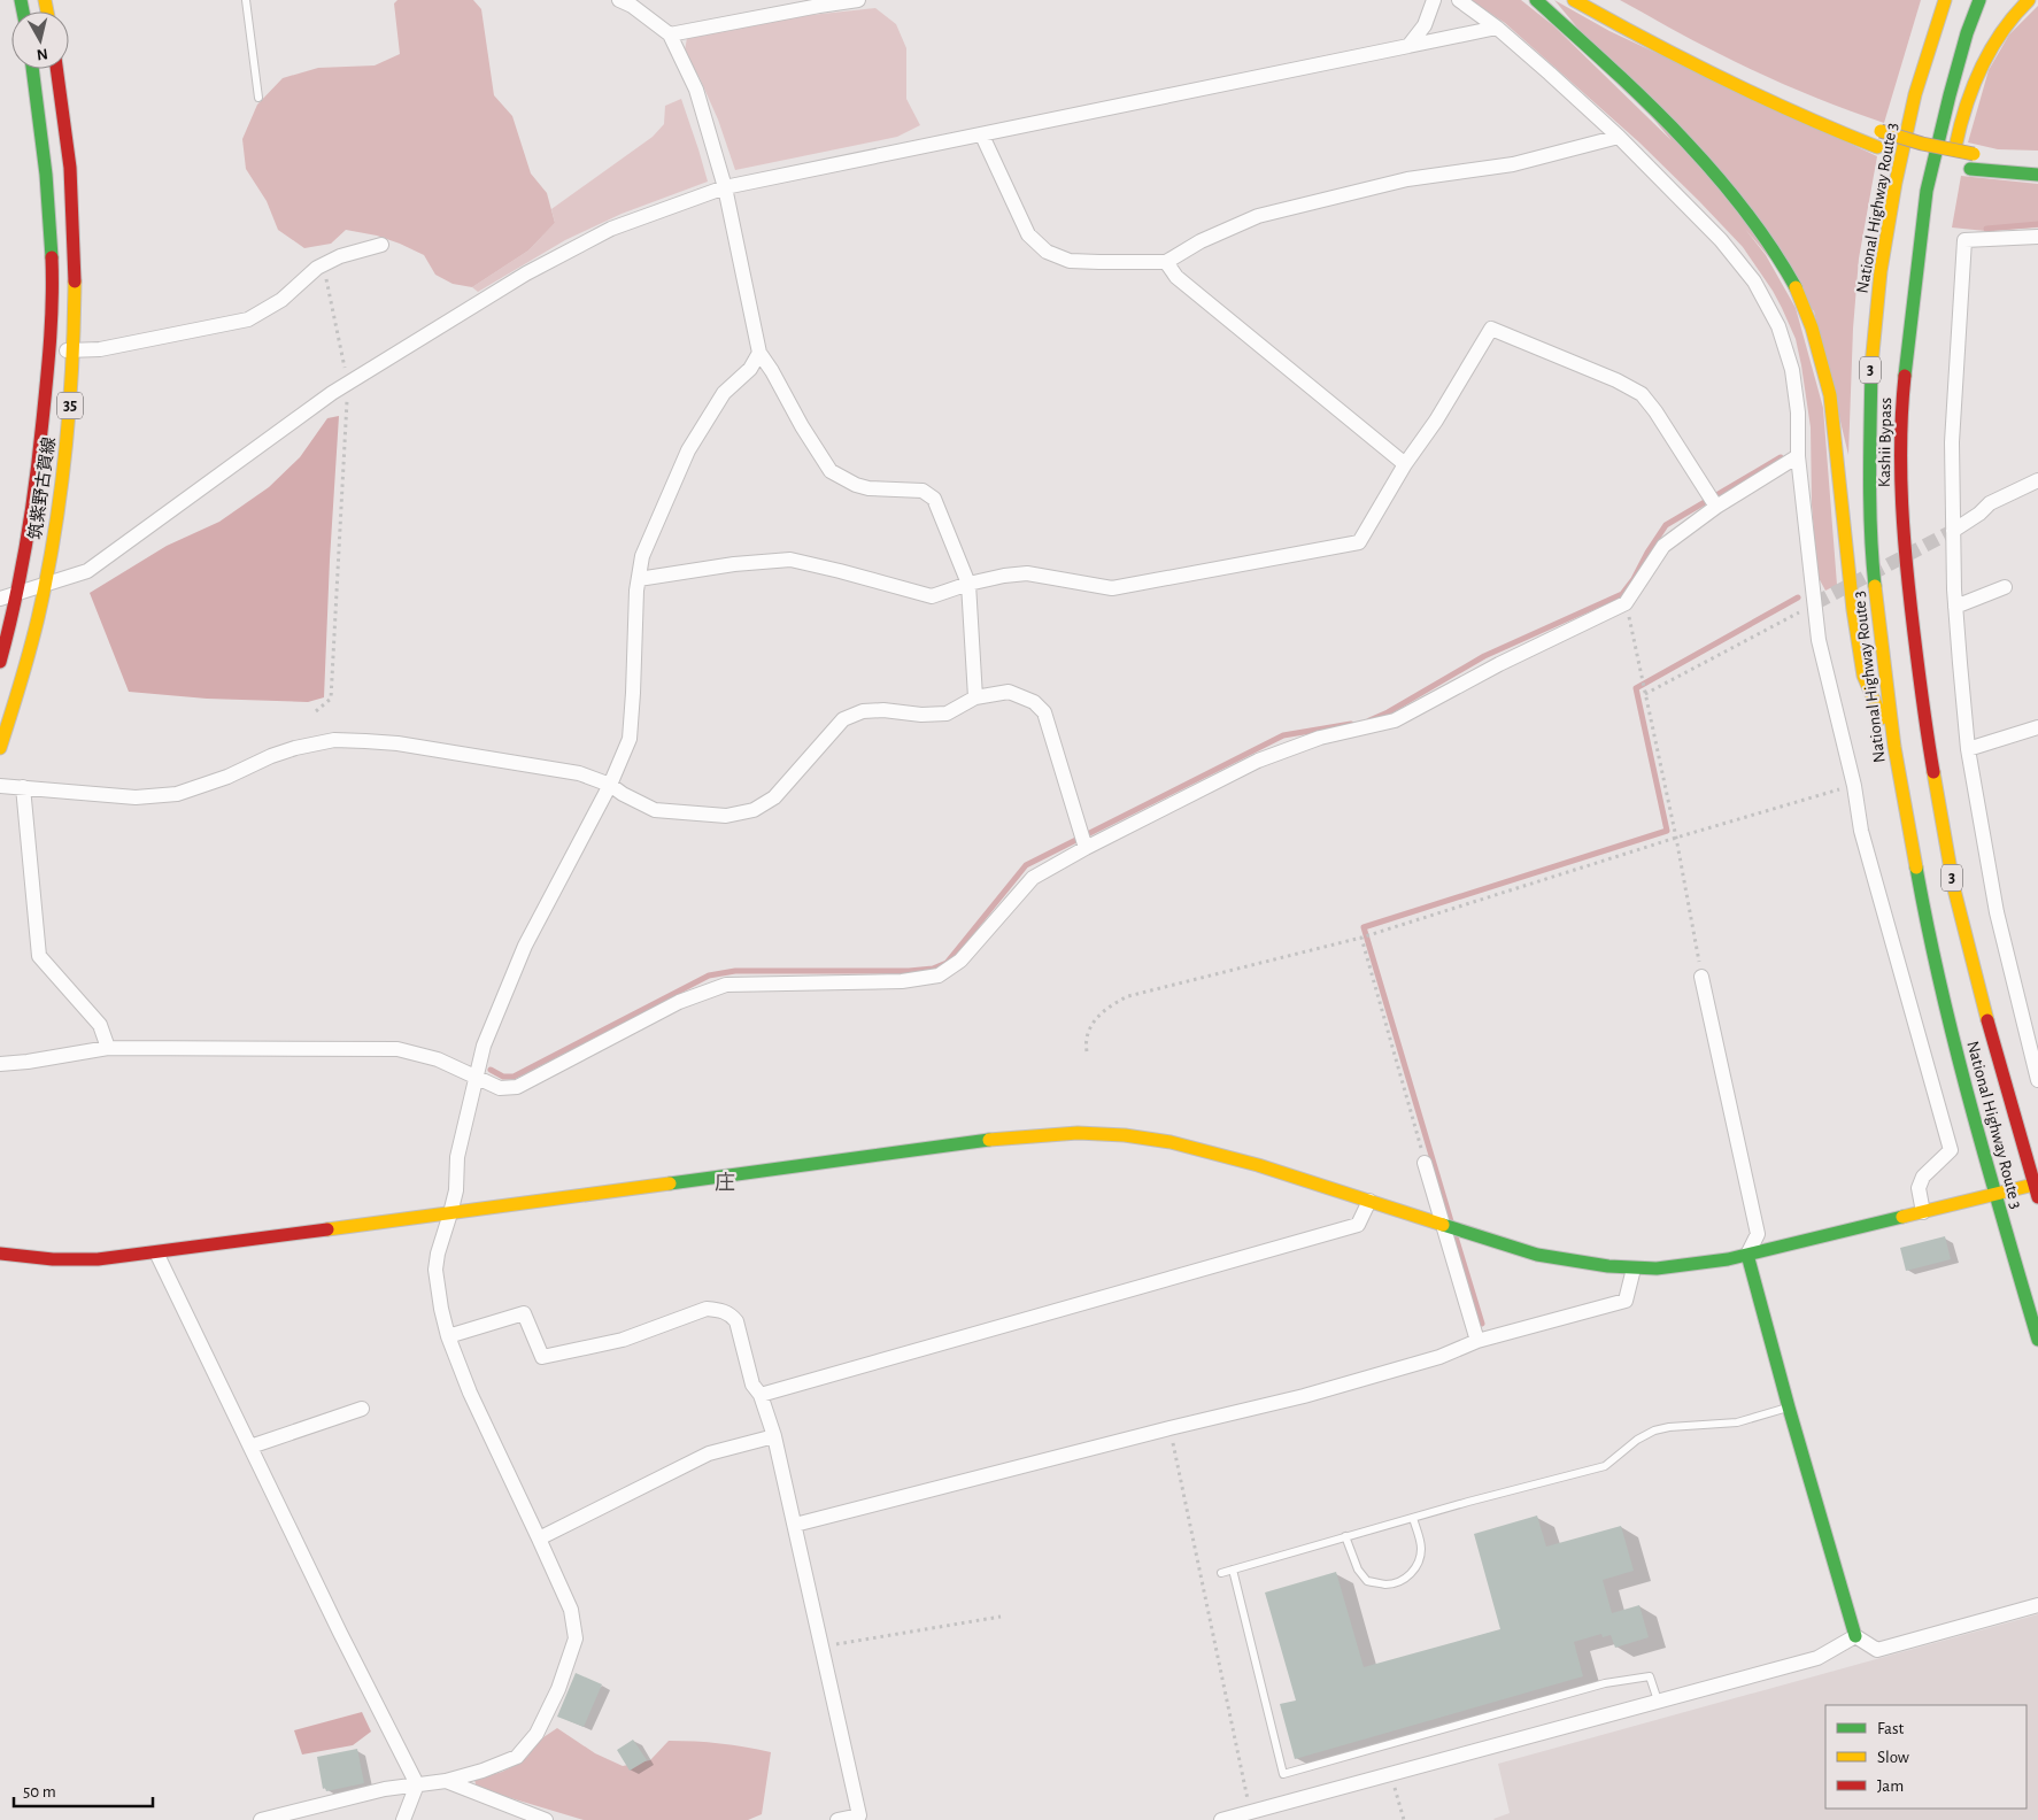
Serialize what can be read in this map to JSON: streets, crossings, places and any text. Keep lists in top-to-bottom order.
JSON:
{
  "streets": {
    "main road": [
      "National Highway Route 3",
      "3",
      "35",
      "Kashii Bypass",
      "筑紫野古賀線"
    ]
  },
  "crossings": [
    ["National Highway Route 3", "Kashii Bypass"],
    ["3", "Kashii Bypass"]
  ],
  "districts": ["庄"],
  "legend": ["Fast", "Slow", "Jam"],
  "scale_bar": "50 m",
  "north": "bottom"
}
